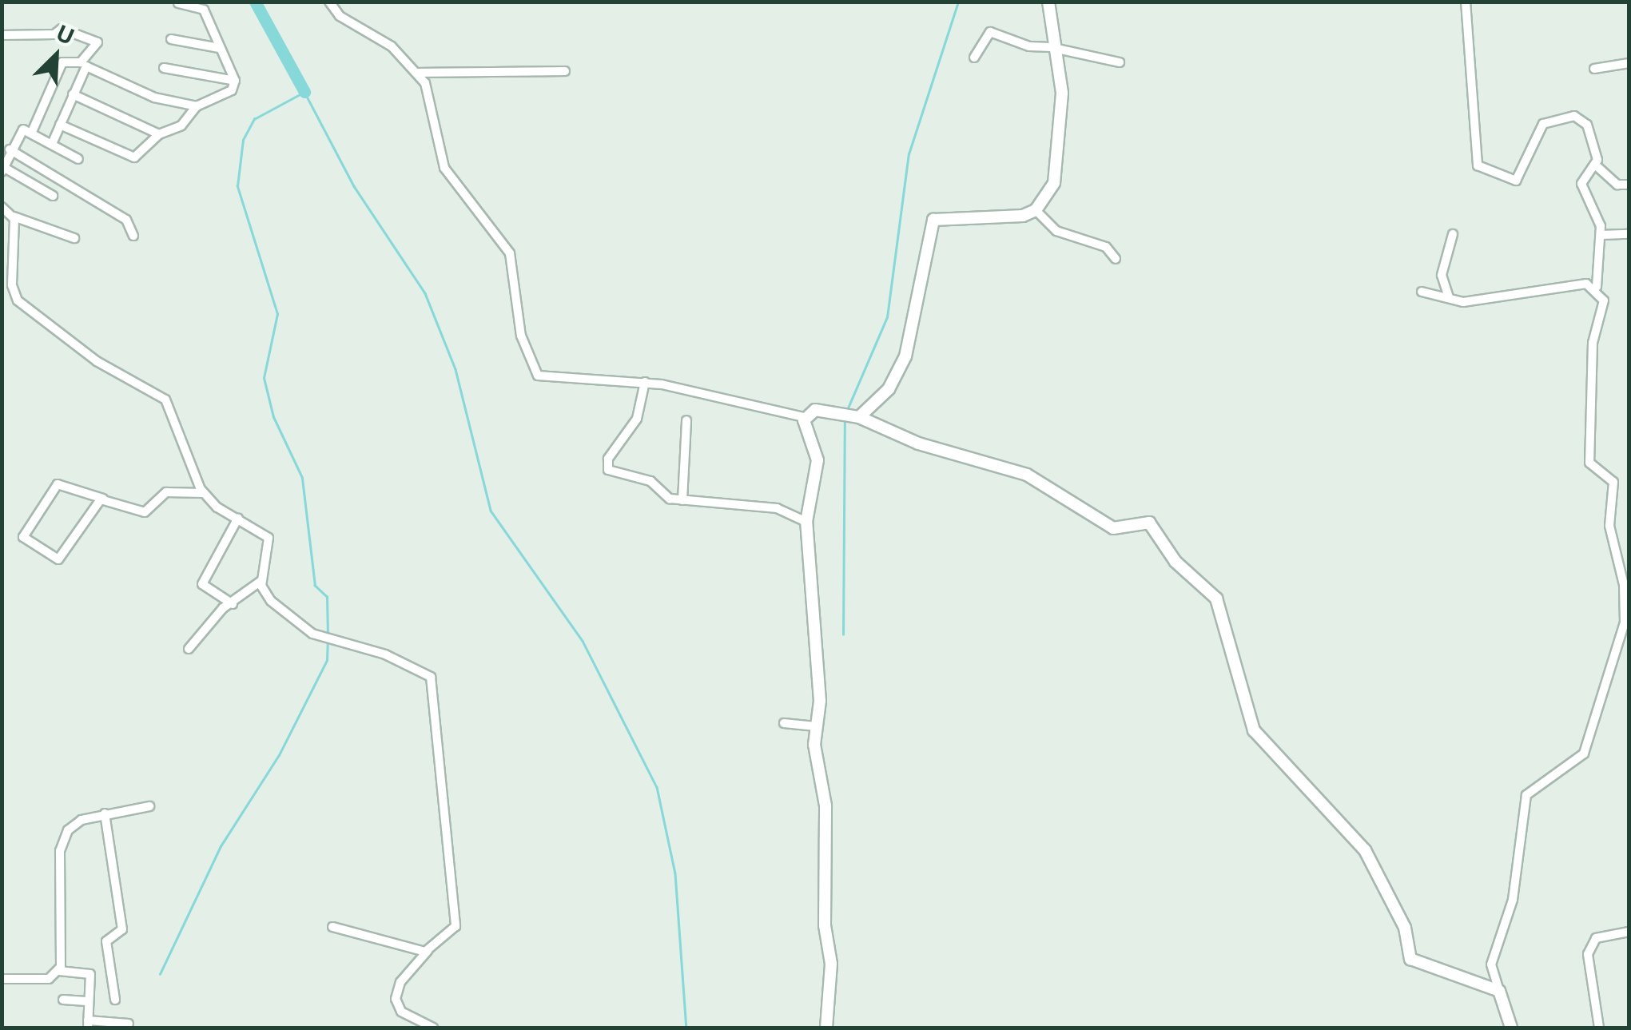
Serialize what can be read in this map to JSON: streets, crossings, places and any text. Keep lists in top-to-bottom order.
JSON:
{
  "north": "top right"
}
